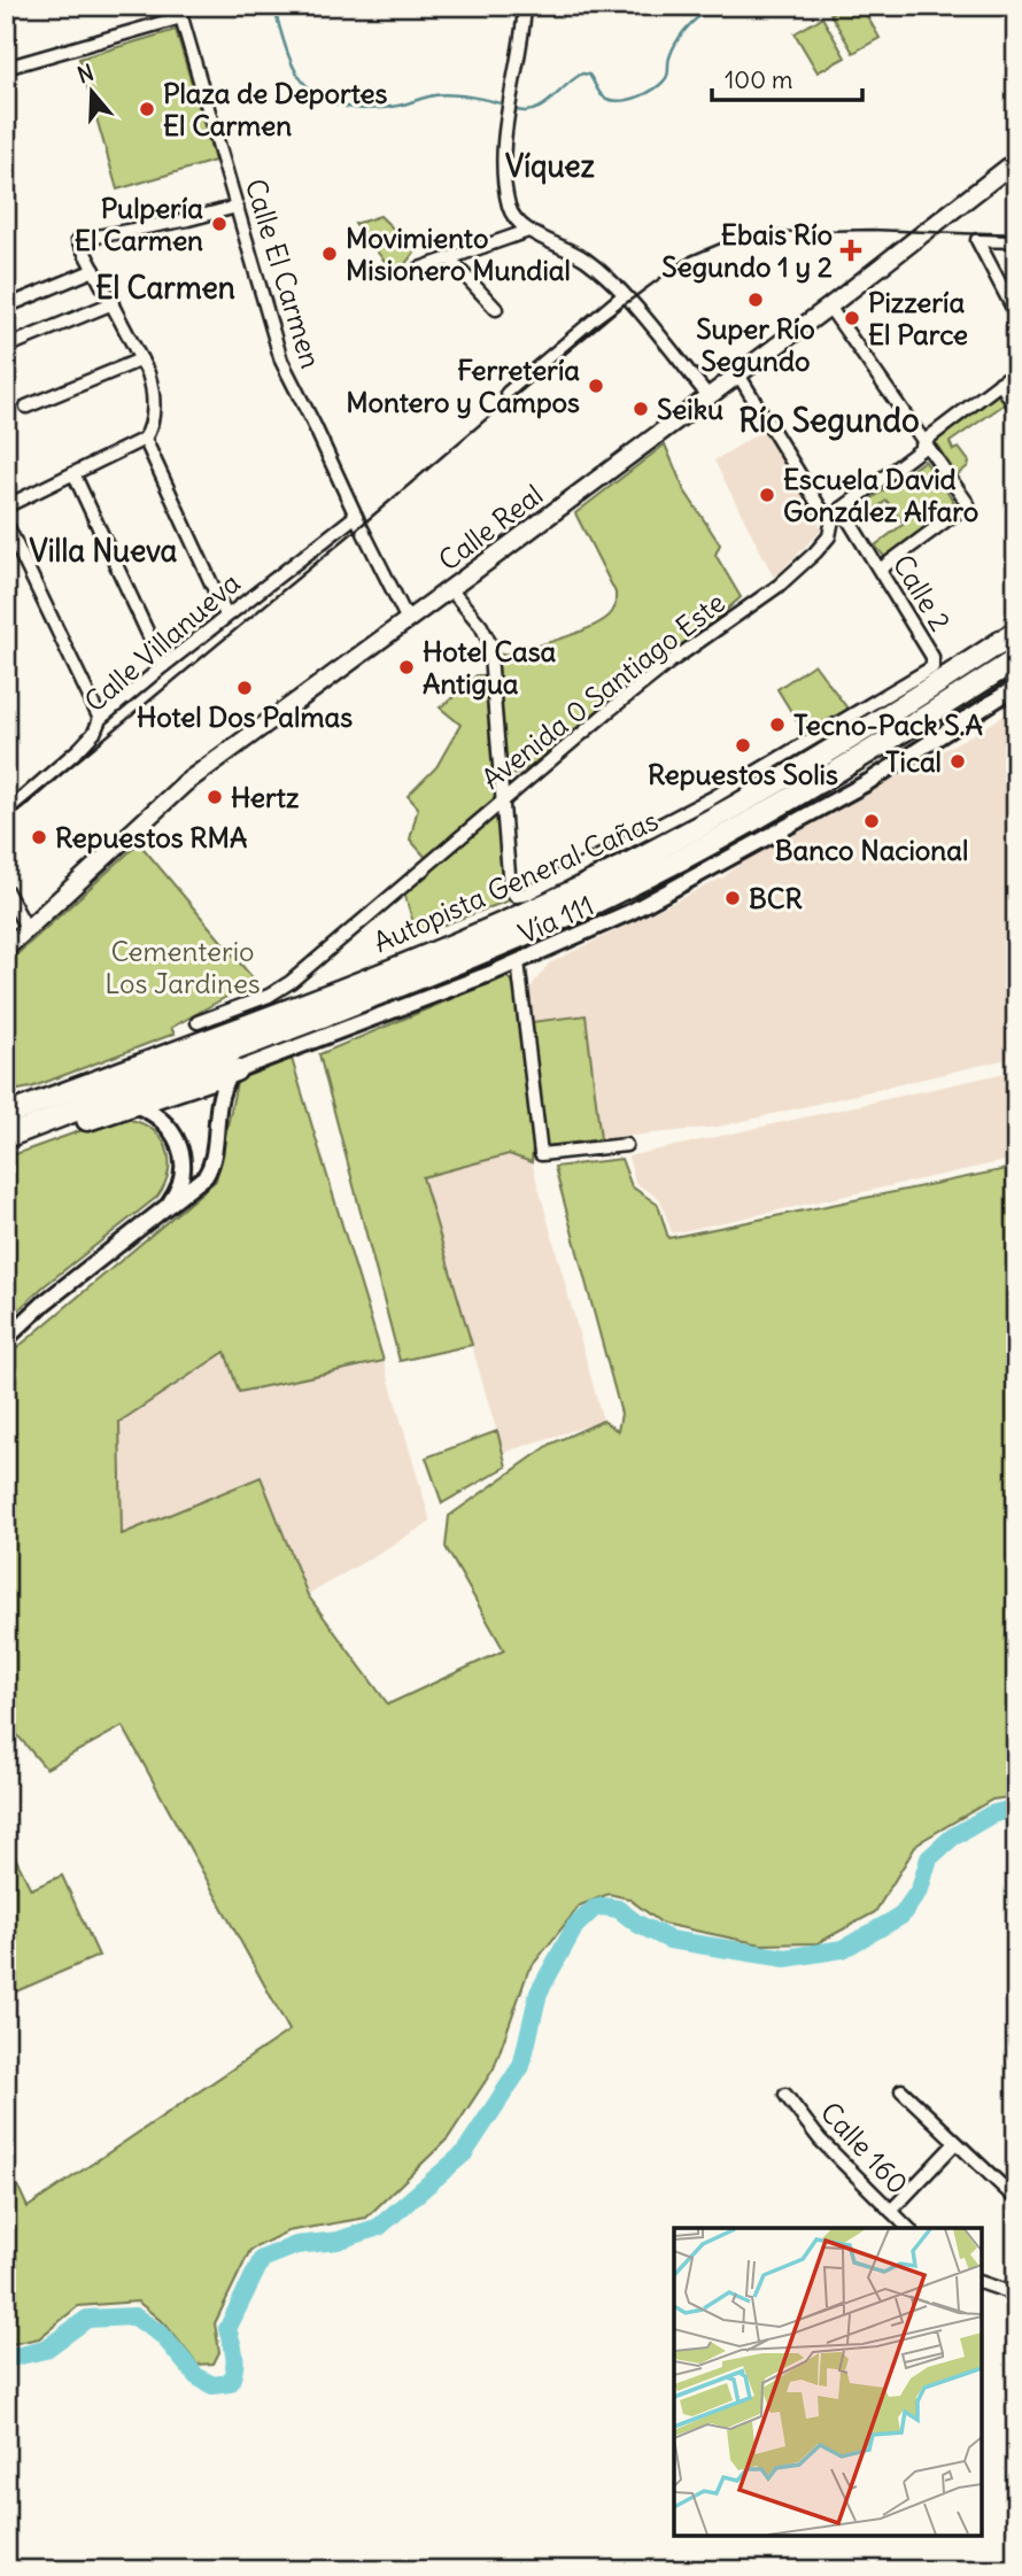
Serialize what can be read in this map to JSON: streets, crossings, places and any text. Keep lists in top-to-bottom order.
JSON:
{
  "streets": {
    "highway": ["Autopista General Cañas"],
    "main road": ["Calle Real", "Vía 111"],
    "street": [
      "Calle El Carmen",
      "Calle 2",
      "Calle Villanueva",
      "Avenida 0 Santiago Este",
      "Calle 160"
    ]
  },
  "crossings": [
    ["Calle El Carmen", "Calle Real"],
    ["Calle El Carmen", "Calle Villanueva"],
    ["Calle 2", "Avenida 0 Santiago Este"],
    ["Avenida 0 Santiago Este", "Autopista General Cañas"]
  ],
  "districts": [
    "Víquez",
    "El Carmen",
    "Río Segundo",
    "Villa Nueva"
  ],
  "parks": ["Cementerio Los Jardines"],
  "places": {
    "other": [
      "Plaza de Deportes El Carmen",
      "Pulpería El Carmen",
      "Movimiento Misionero Mundial",
      "Super Río Segundo",
      "Pizzería El Parce",
      "Ferretería Montero y Campos",
      "Seiku",
      "Escuela David González Alfaro",
      "Hotel Casa Antigua",
      "Hotel Dos Palmas",
      "Tecno-Pack S.A",
      "Repuestos Solis",
      "Tical",
      "Hertz",
      "Banco Nacional",
      "Repuestos RMA",
      "BCR"
    ],
    "health": ["Ebais Río Segundo 1 y 2"]
  },
  "scale_bar": "100 m",
  "north": "top"
}
